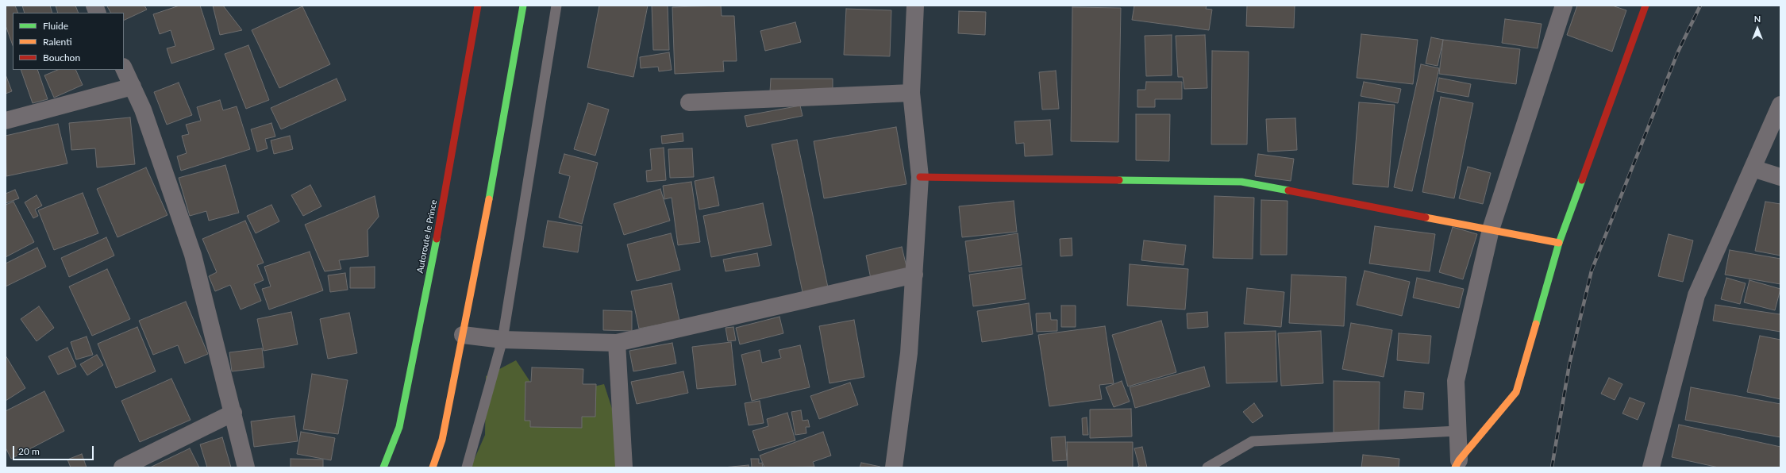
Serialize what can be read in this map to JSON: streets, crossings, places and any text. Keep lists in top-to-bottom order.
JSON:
{
  "streets": {
    "street": ["Autoroute le Prince"]
  },
  "legend": ["Fluide", "Ralenti", "Bouchon"],
  "scale_bar": "20 m",
  "north": "top"
}
